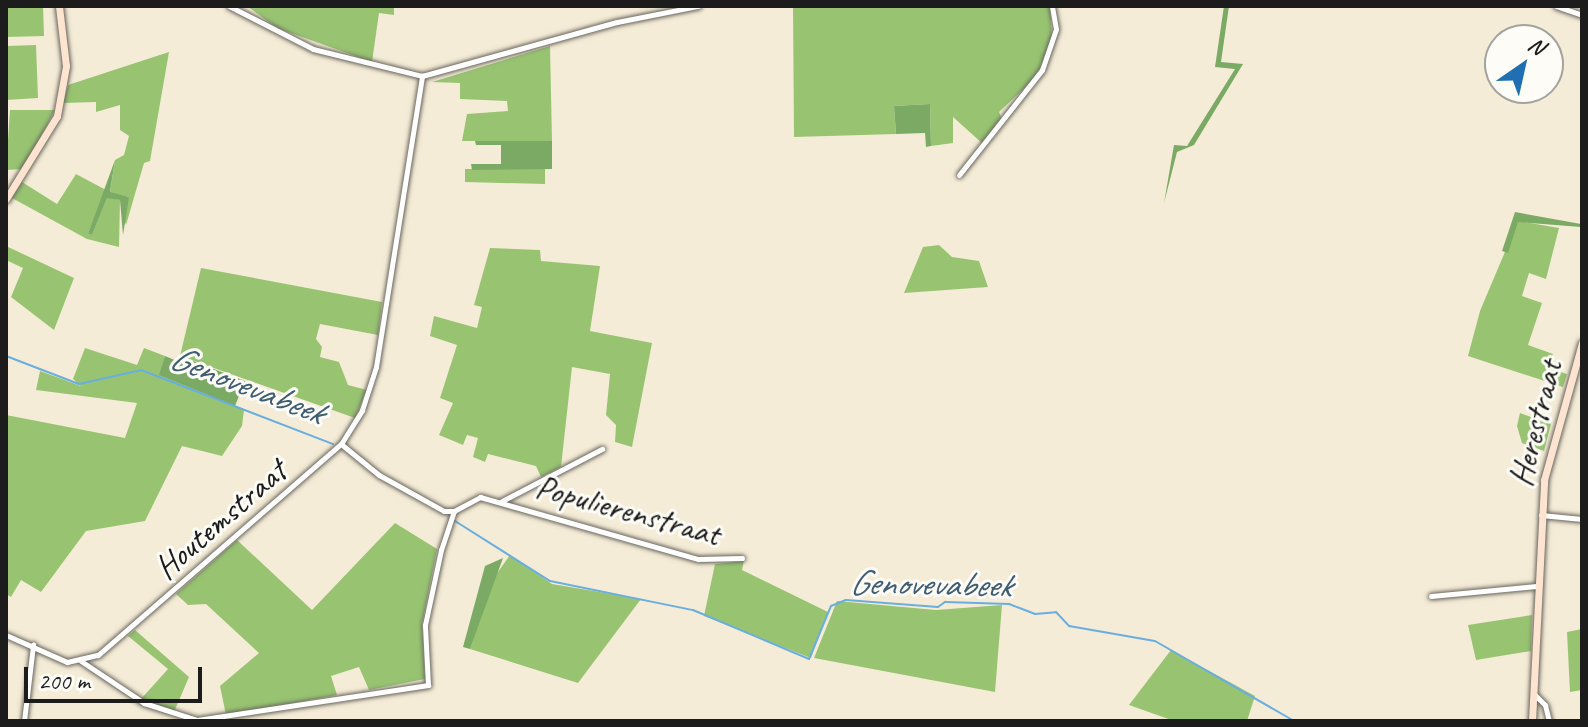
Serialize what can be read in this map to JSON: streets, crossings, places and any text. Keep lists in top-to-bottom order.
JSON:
{
  "streets": {
    "street": ["Herestraat", "Populierenstraat", "Houtemstraat"]
  },
  "water": ["Genovevabeek"],
  "scale_bar": "200 m",
  "north": "top right"
}
